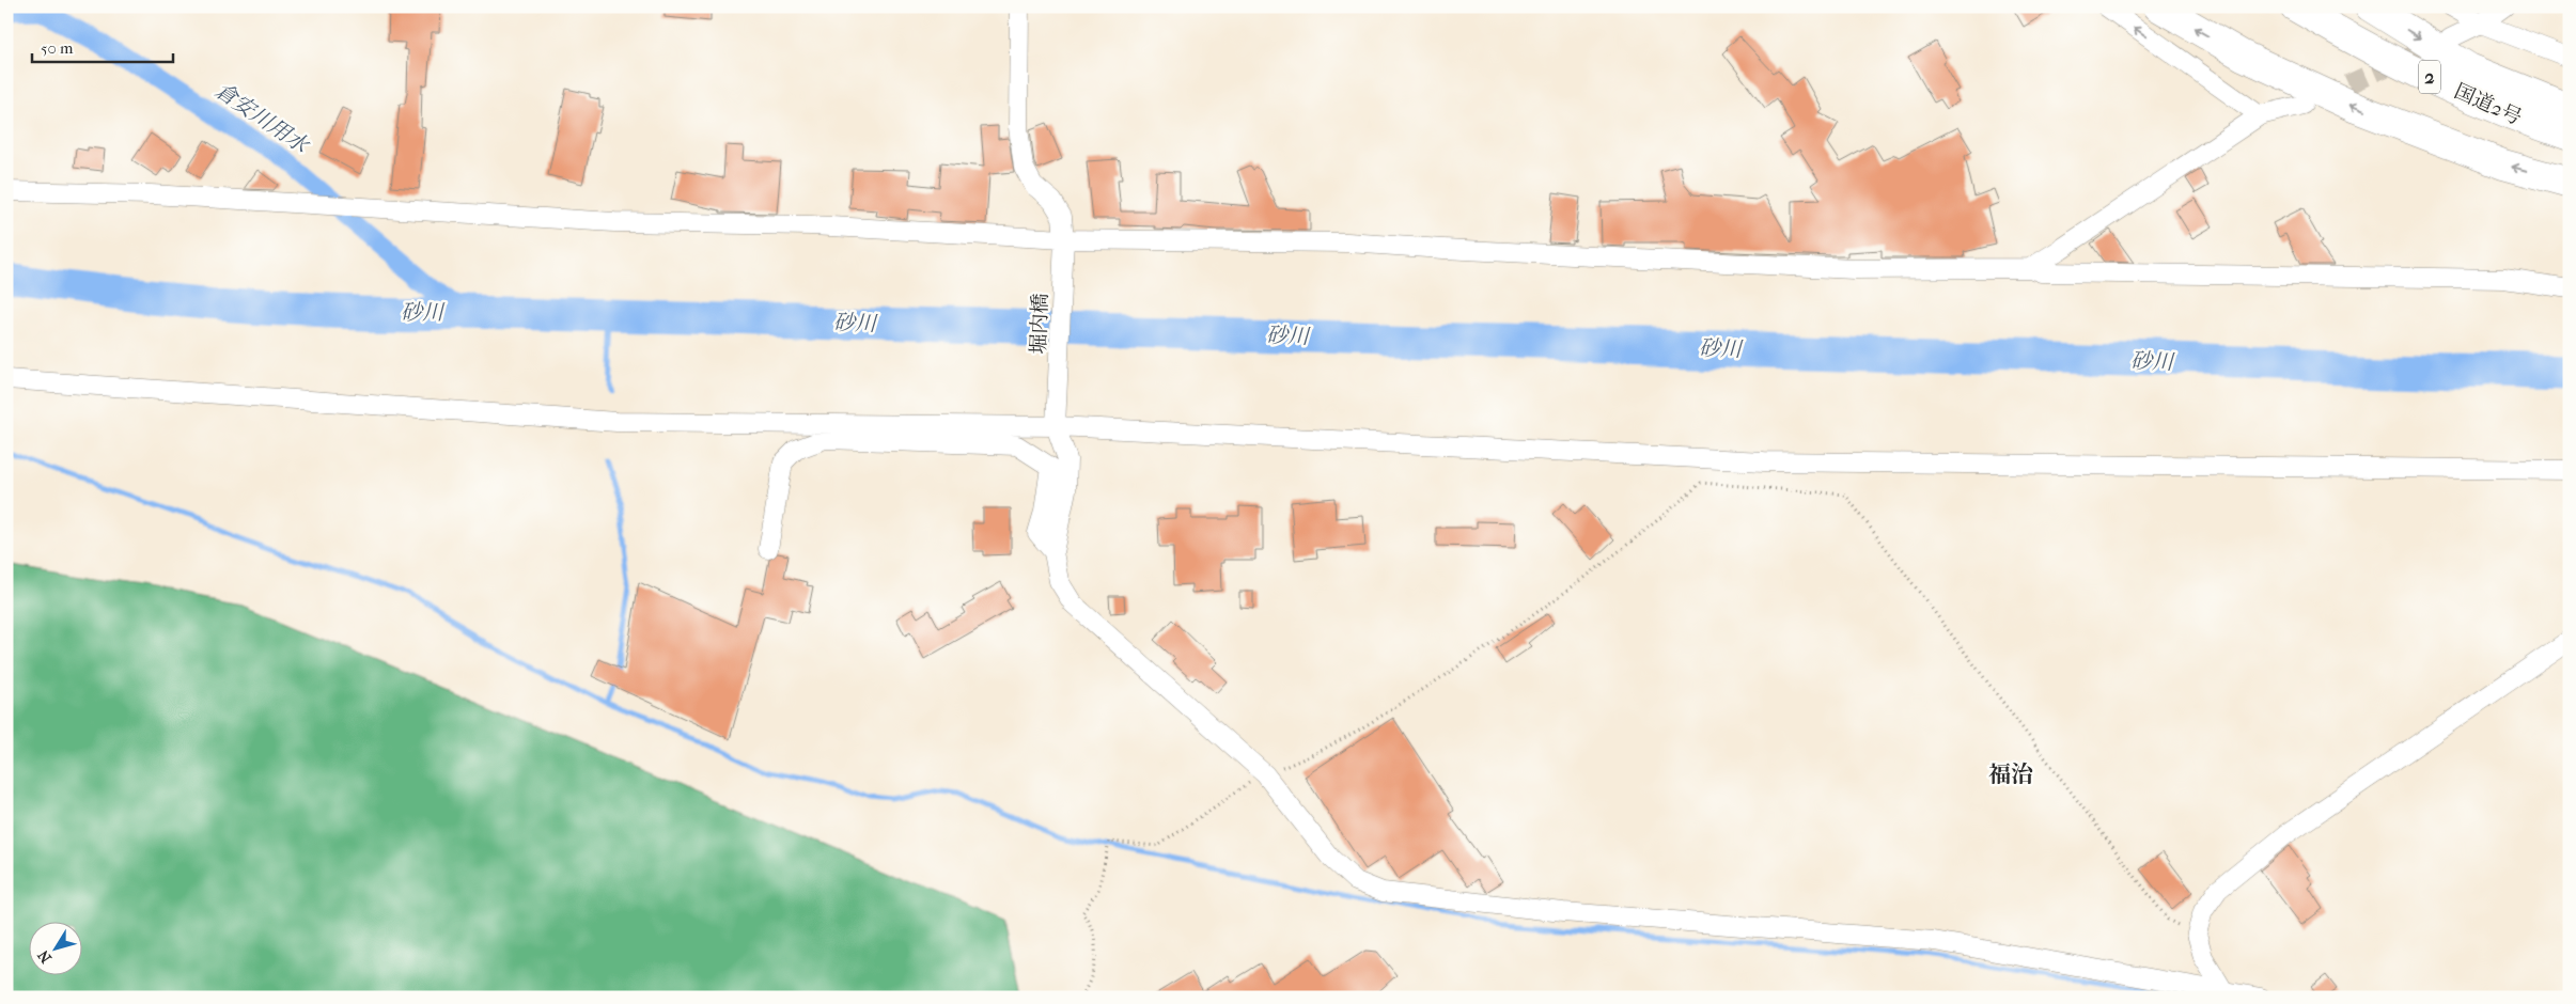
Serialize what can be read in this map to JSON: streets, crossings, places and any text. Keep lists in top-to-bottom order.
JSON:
{
  "streets": {
    "highway": ["2", "国道2号"],
    "street": ["堀内橋"]
  },
  "districts": ["福治"],
  "water": ["倉安川用水", "砂川"],
  "scale_bar": "50 m",
  "north": "bottom left"
}
